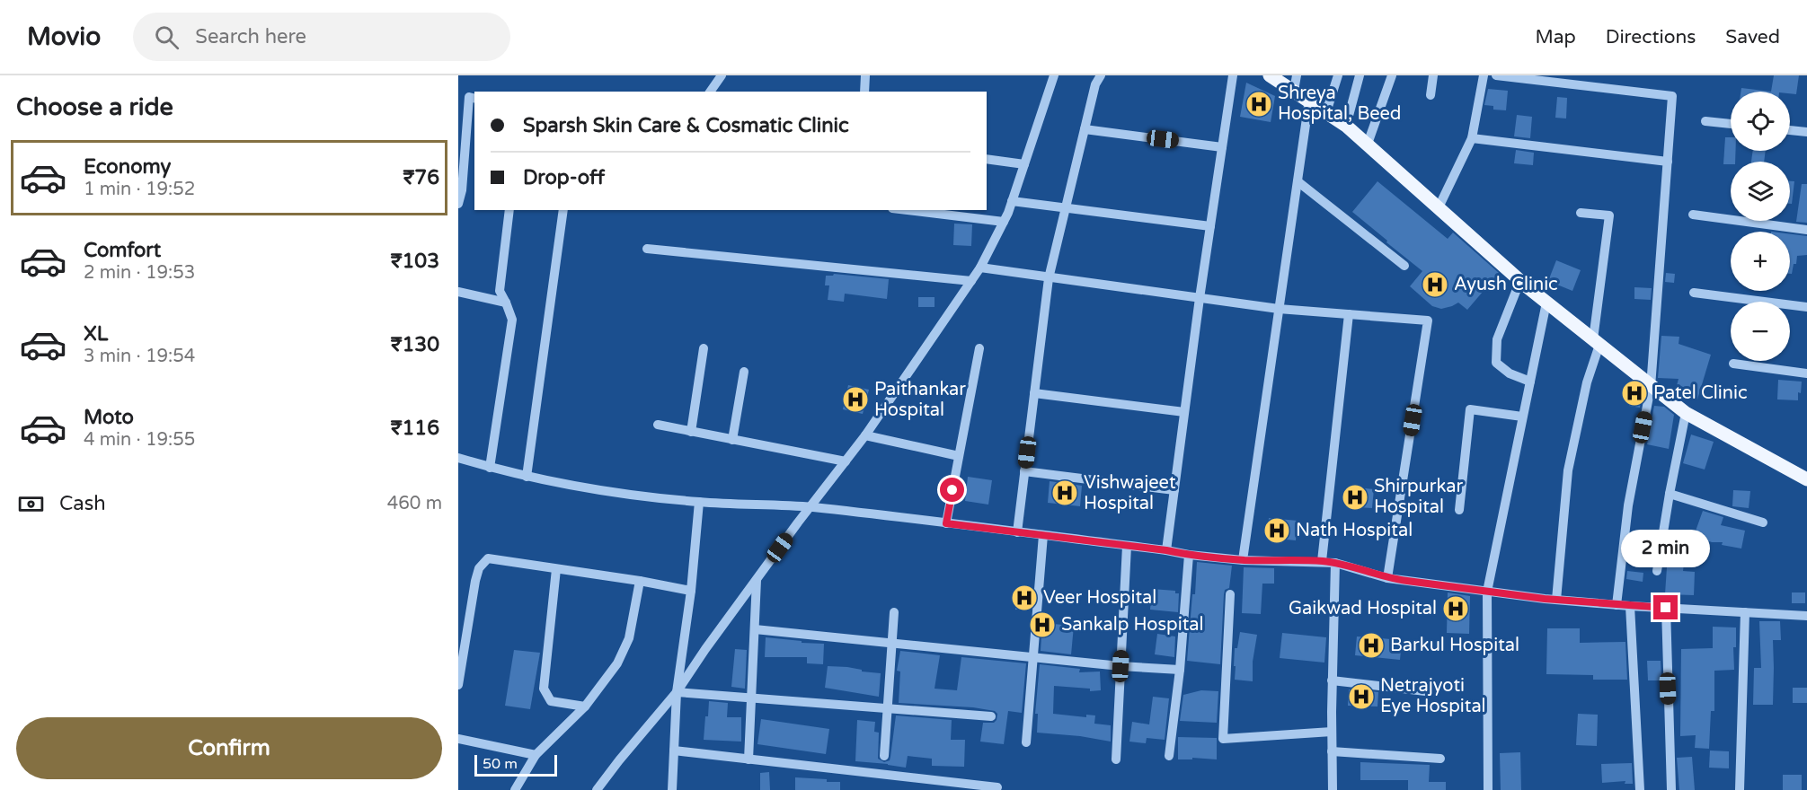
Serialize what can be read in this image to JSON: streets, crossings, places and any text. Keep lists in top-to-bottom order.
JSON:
{
  "places": {
    "hospital": [
      "Shreya Hospital, Beed",
      "Ayush Clinic",
      "Patel Clinic",
      "Paithankar Hospital",
      "Vishwajeet Hospital",
      "Shirpurkar Hospital",
      "Nath Hospital",
      "Veer Hospital",
      "Gaikwad Hospital",
      "Sankalp Hospital",
      "Barkul Hospital",
      "Netrajyoti Eye Hospital"
    ]
  },
  "scale_bar": "50 m",
  "page": {
    "header": "Movio",
    "search": "Search here",
    "nav": ["Map", "Directions", "Saved"],
    "heading": "Choose a ride",
    "map_buttons": ["+", "−"],
    "banner": ["Sparsh Skin Care & Cosmatic Clinic", "Drop-off"],
    "list": [
      {
        "name": "Economy",
        "note": "1 min · 19:52",
        "value": "₹76"
      },
      {
        "name": "Comfort",
        "note": "2 min · 19:53",
        "value": "₹103"
      },
      {
        "name": "XL",
        "note": "3 min · 19:54",
        "value": "₹130"
      },
      {
        "name": "Moto",
        "note": "4 min · 19:55",
        "value": "₹116"
      }
    ],
    "pay": ["Cash", "460 m"],
    "bubble": "2 min",
    "buttons": "Confirm",
    "scale": "50 m"
  }
}
